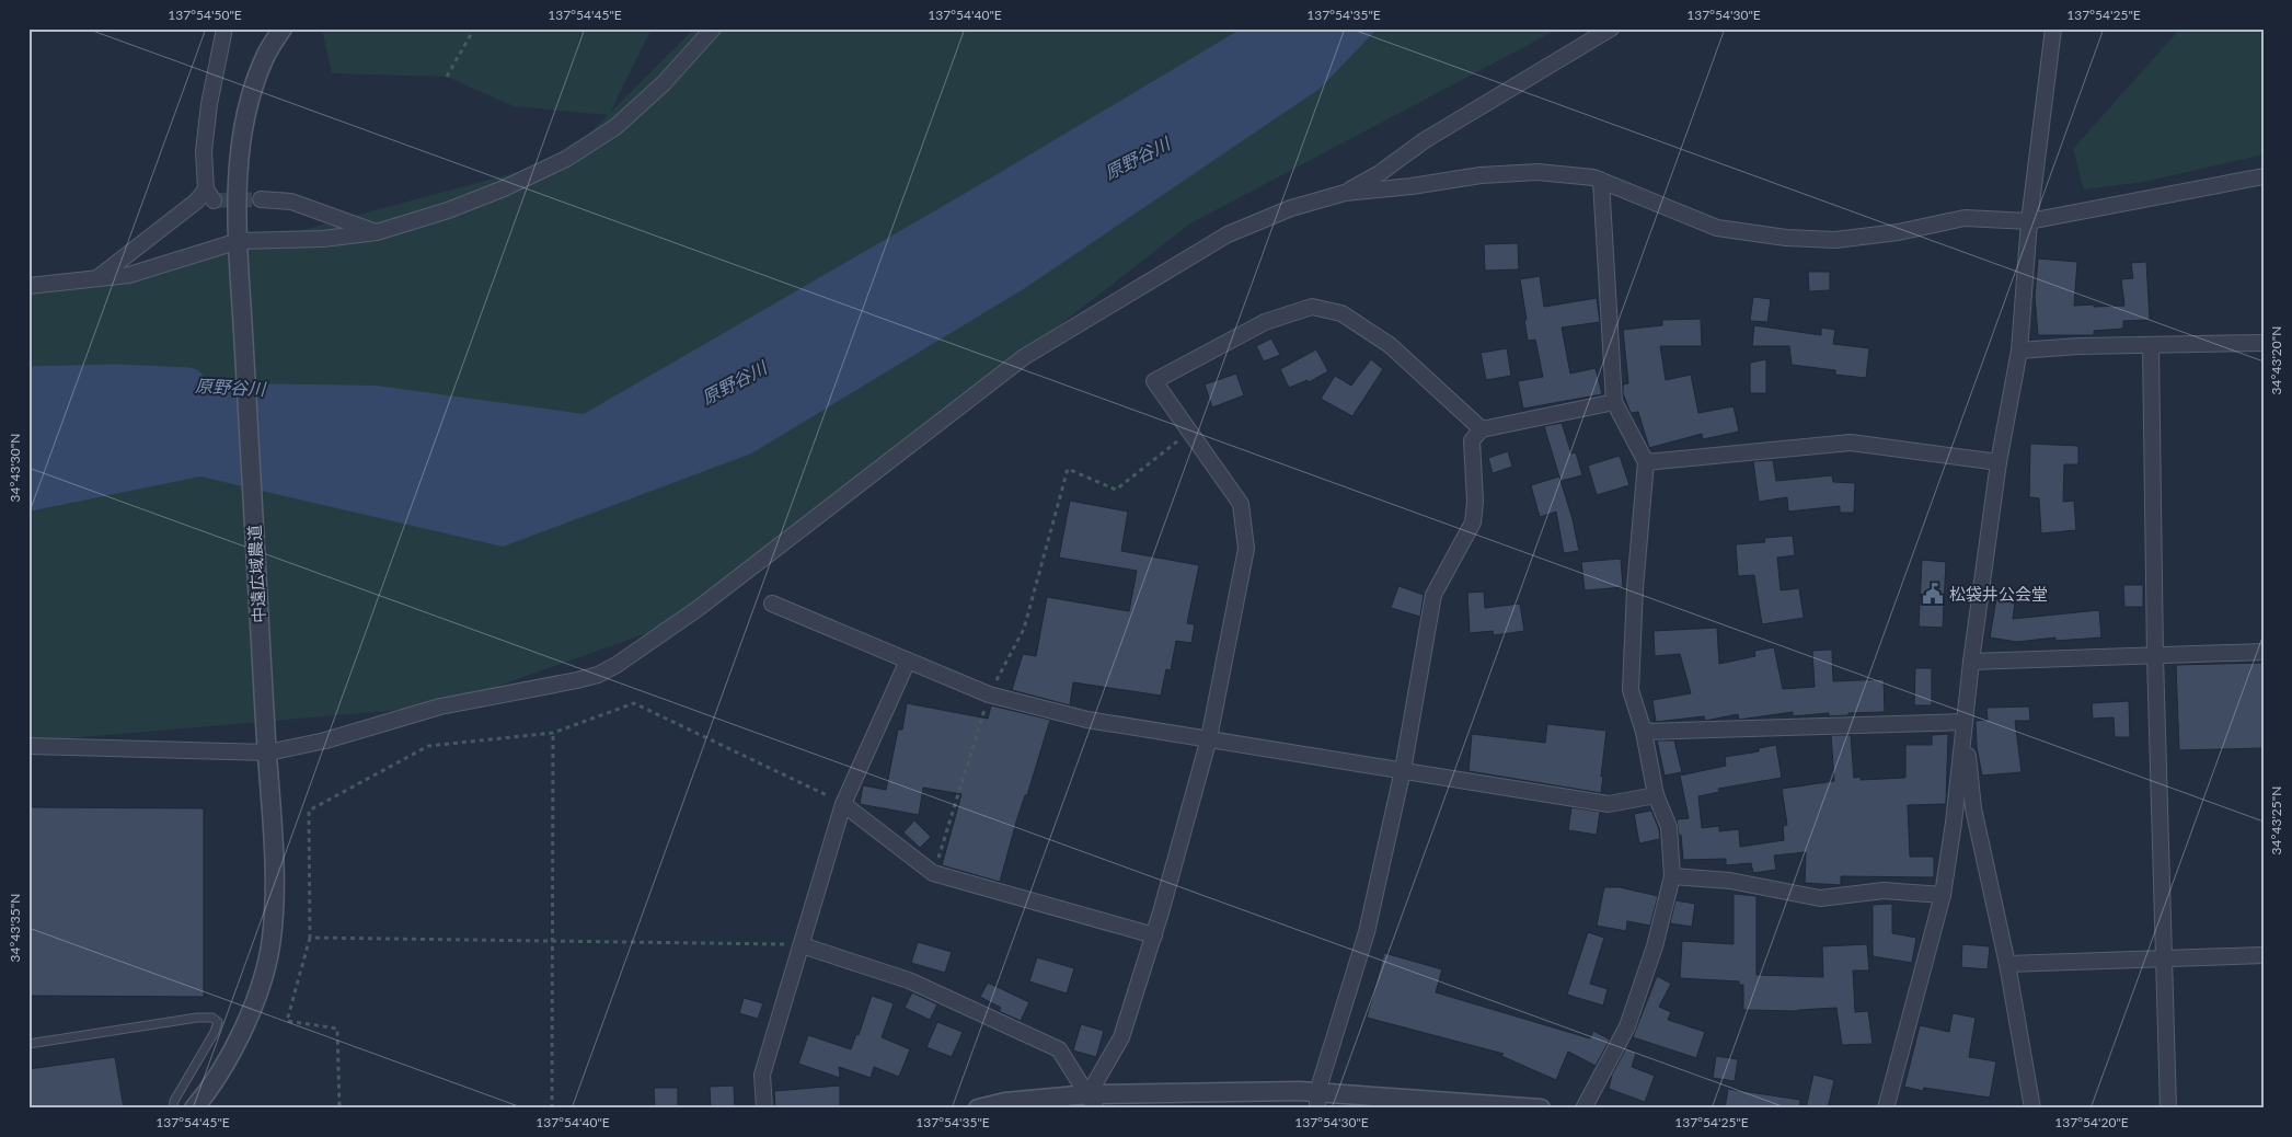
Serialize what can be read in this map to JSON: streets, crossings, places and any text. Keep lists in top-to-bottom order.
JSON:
{
  "streets": {
    "street": ["中遠広域農道"]
  },
  "water": ["原野谷川"],
  "places": {
    "public building": ["松袋井公会堂"]
  },
  "coordinates": [
    "137°54'50\"E",
    "137°54'45\"E",
    "137°54'40\"E",
    "137°54'35\"E",
    "137°54'30\"E",
    "137°54'25\"E",
    "34°43'20\"N",
    "34°43'30\"N",
    "34°43'25\"N",
    "34°43'35\"N",
    "137°54'20\"E"
  ]
}
